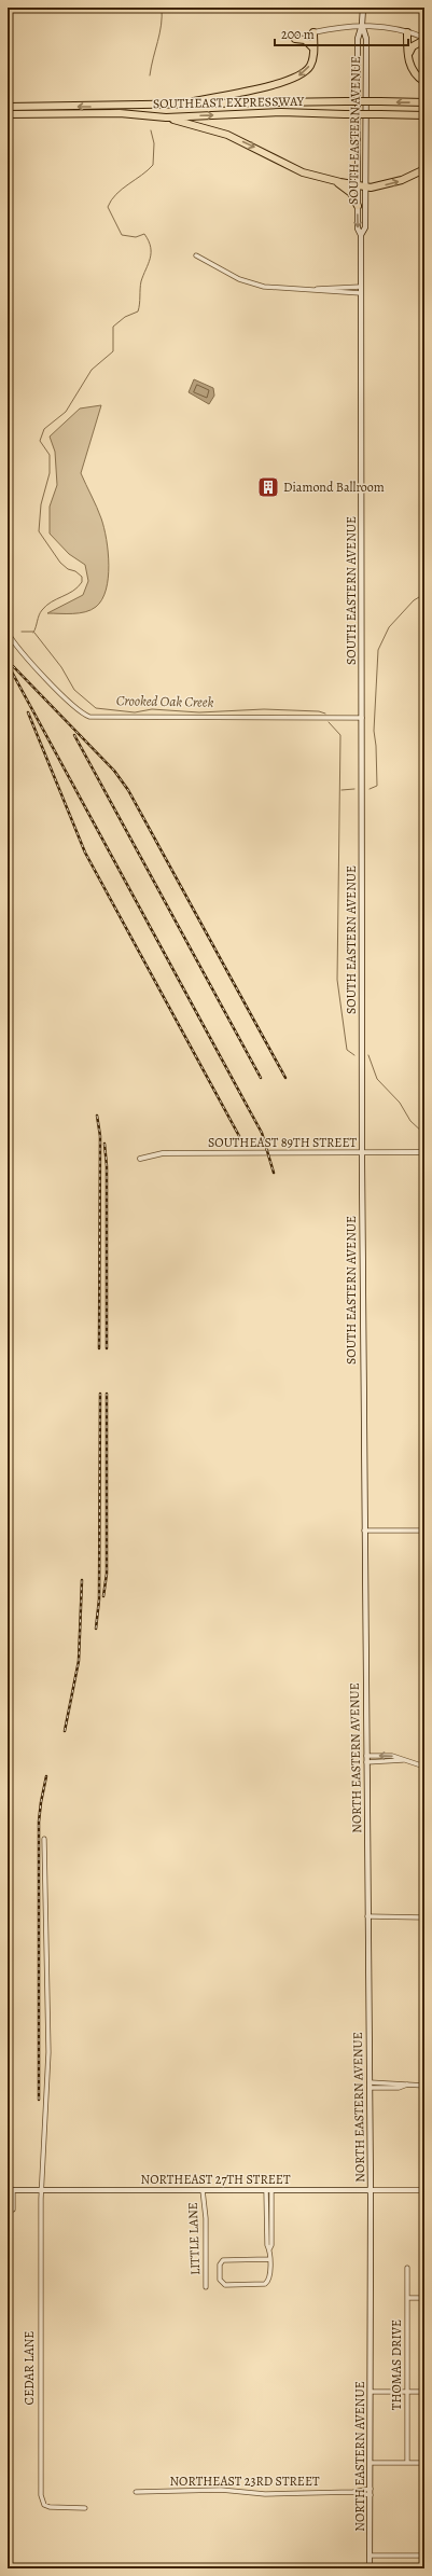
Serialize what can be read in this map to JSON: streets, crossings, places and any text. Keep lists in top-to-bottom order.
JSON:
{
  "streets": {
    "highway": ["SOUTHEAST EXPRESSWAY"],
    "main road": ["SOUTH EASTERN AVENUE", "NORTH EASTERN AVENUE", "NORTHEAST 27TH STREET"],
    "street": [
      "SOUTHEAST 89TH STREET",
      "LITTLE LANE",
      "THOMAS DRIVE",
      "CEDAR LANE",
      "NORTHEAST 23RD STREET"
    ]
  },
  "crossings": [
    ["SOUTH EASTERN AVENUE", "SOUTHEAST 89TH STREET"],
    ["SOUTH EASTERN AVENUE", "NORTH EASTERN AVENUE"],
    ["NORTH EASTERN AVENUE", "NORTHEAST 27TH STREET"],
    ["NORTH EASTERN AVENUE", "NORTHEAST 23RD STREET"],
    ["NORTHEAST 27TH STREET", "LITTLE LANE"],
    ["NORTHEAST 27TH STREET", "CEDAR LANE"]
  ],
  "water": ["Crooked Oak Creek"],
  "places": {
    "building": ["Diamond Ballroom"]
  },
  "scale_bar": "200 m"
}
